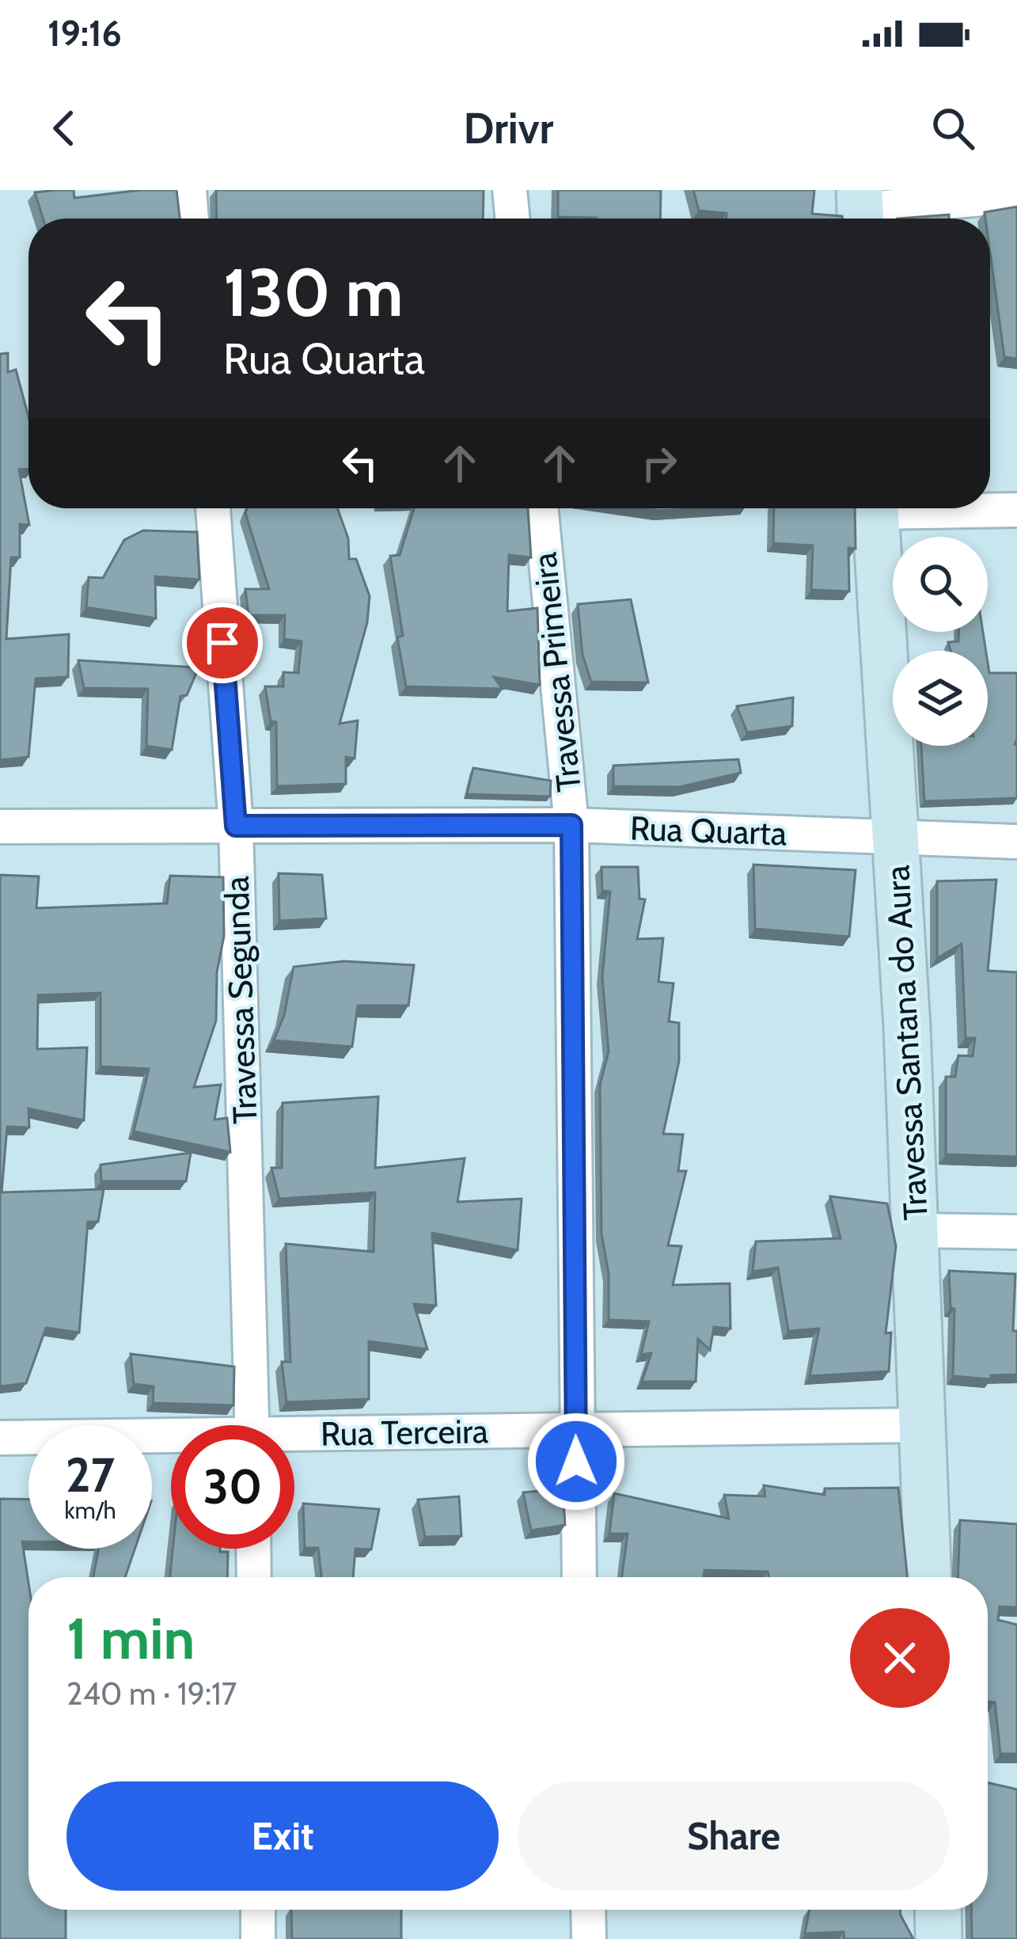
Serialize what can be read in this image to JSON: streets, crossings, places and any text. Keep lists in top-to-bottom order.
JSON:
{
  "streets": {
    "street": [
      "Travessa Primeira",
      "Rua Quarta",
      "Travessa Segunda",
      "Travessa Santana do Aura",
      "Rua Terceira"
    ]
  },
  "crossings": [
    ["Travessa Primeira", "Rua Quarta"],
    ["Travessa Primeira", "Rua Terceira"],
    ["Rua Quarta", "Travessa Segunda"],
    ["Rua Quarta", "Travessa Santana do Aura"],
    ["Travessa Santana do Aura", "Rua Terceira"]
  ],
  "page": {
    "status": "19:16",
    "header": "Drivr",
    "turn": ["130 m", "Rua Quarta"],
    "speed": "27 km/h",
    "limit": "30",
    "heading": ["1 min", "240 m · 19:17"],
    "buttons": ["Exit", "Share"]
  }
}
